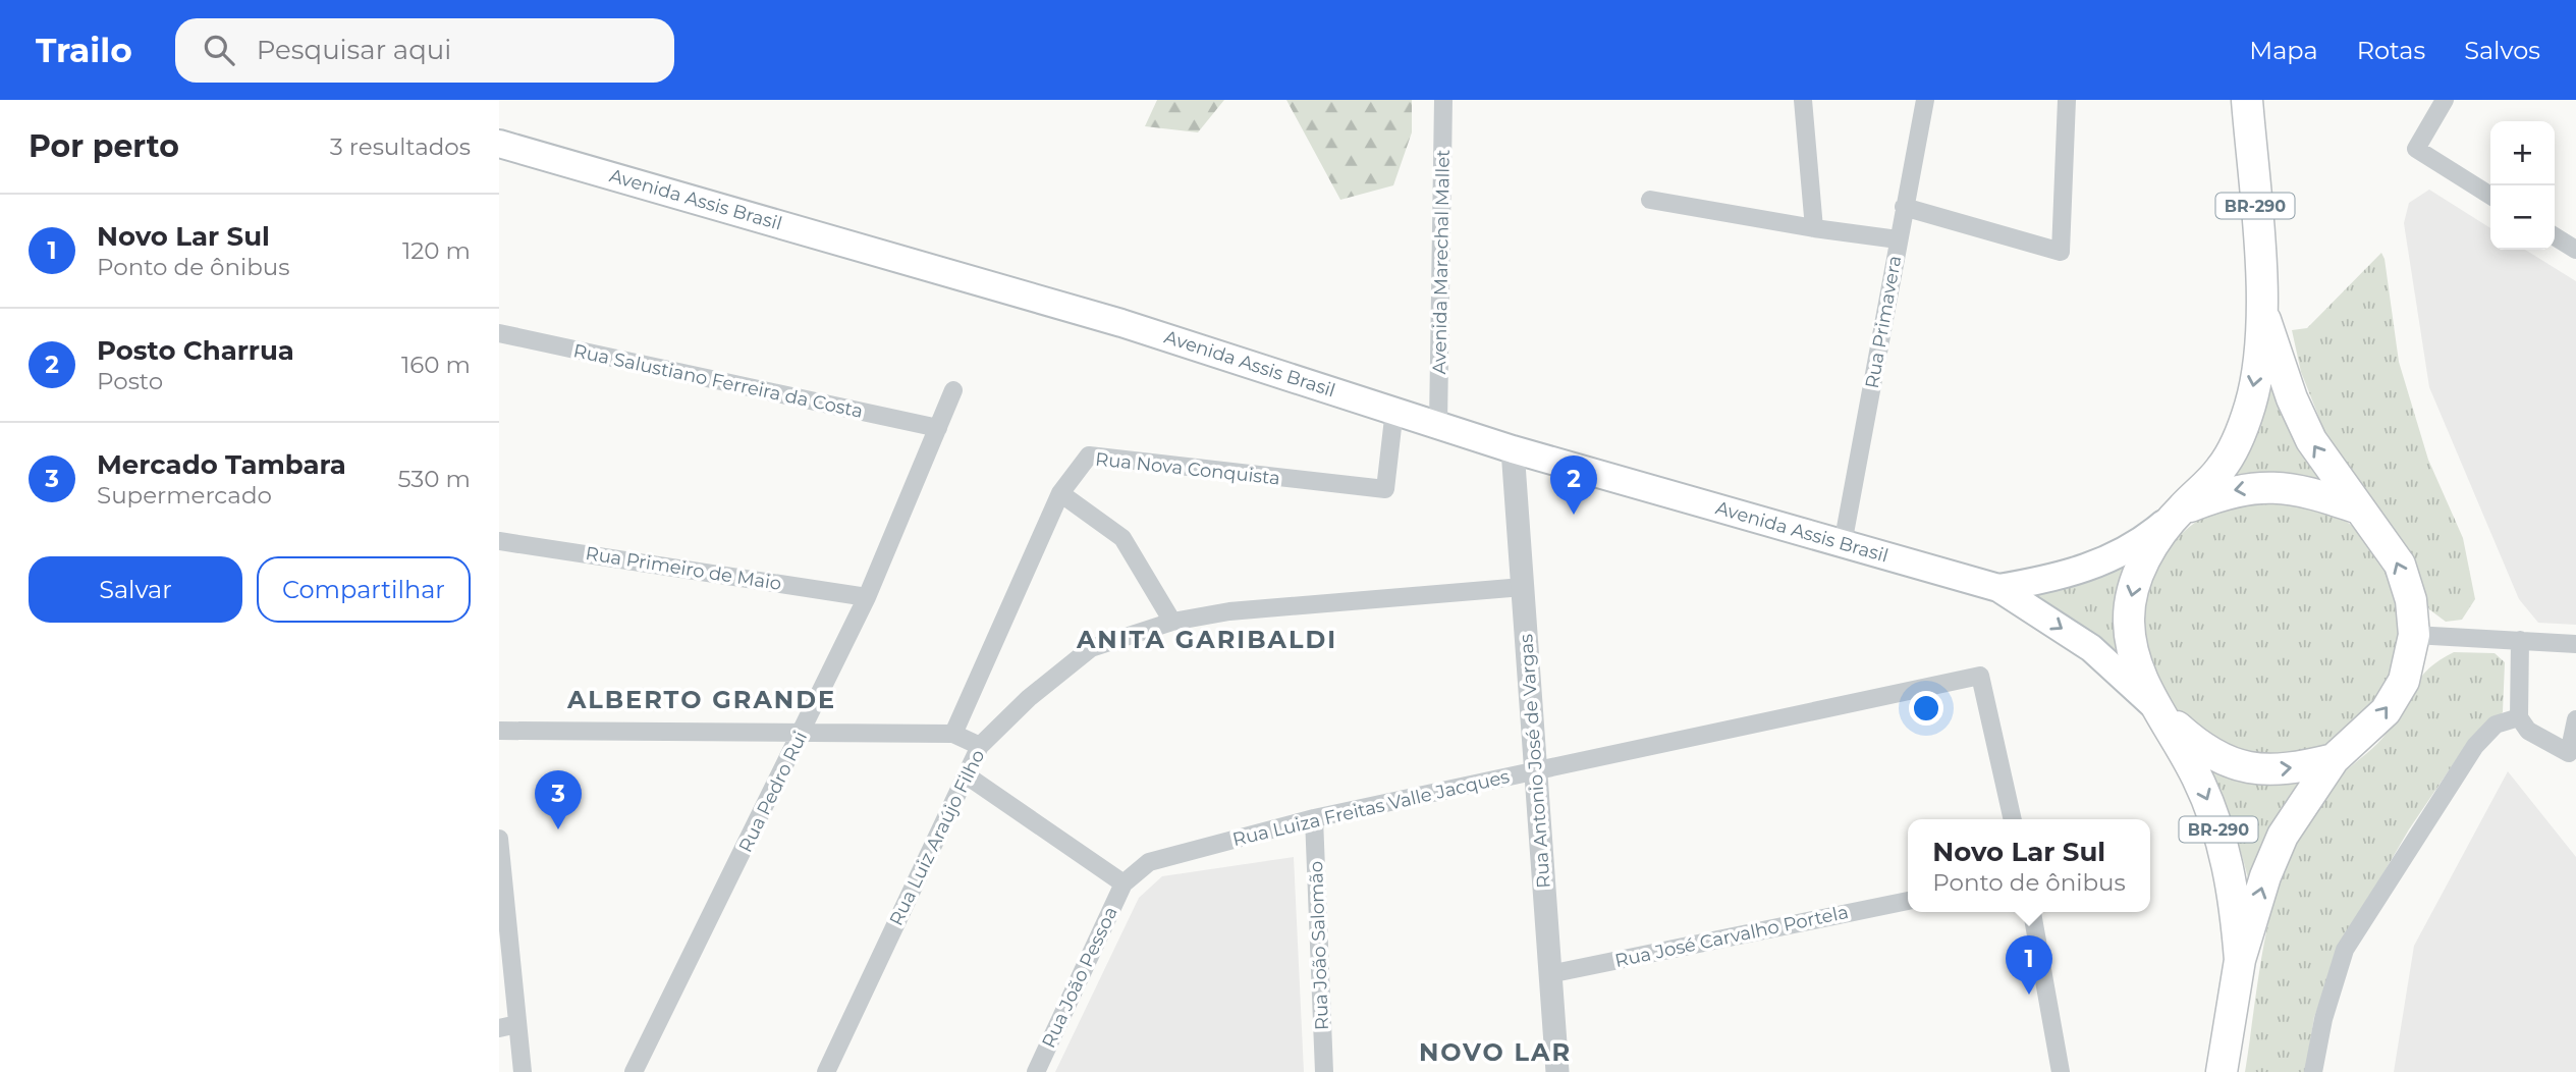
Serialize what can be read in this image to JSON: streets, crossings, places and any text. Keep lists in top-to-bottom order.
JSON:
{
  "streets": {
    "highway": ["BR-290"],
    "main road": ["Avenida Assis Brasil"],
    "street": [
      "Avenida Marechal Mallet",
      "Rua Primavera",
      "Rua Salustiano Ferreira da Costa",
      "Rua Nova Conquista",
      "Rua Primeiro de Maio",
      "Rua Antonio José de Vargas",
      "Rua Pedro Rui",
      "Rua Luiza Freitas Valle Jacques",
      "Rua Luiz Araújo Filho",
      "Rua José Carvalho Portela",
      "Rua João Salomão",
      "Rua João Pessoa"
    ]
  },
  "crossings": [
    ["Avenida Assis Brasil", "BR-290"],
    ["Avenida Assis Brasil", "Avenida Marechal Mallet"],
    ["Avenida Assis Brasil", "Rua Primavera"],
    ["Avenida Assis Brasil", "Rua Nova Conquista"],
    ["Avenida Assis Brasil", "Rua Antonio José de Vargas"],
    ["Rua Salustiano Ferreira da Costa", "Rua Pedro Rui"],
    ["Rua Primeiro de Maio", "Rua Pedro Rui"],
    ["Rua Antonio José de Vargas", "Rua Luiza Freitas Valle Jacques"],
    ["Rua Antonio José de Vargas", "Rua Luiz Araújo Filho"],
    ["Rua Antonio José de Vargas", "Rua José Carvalho Portela"],
    ["Rua Luiza Freitas Valle Jacques", "Rua João Salomão"],
    ["Rua Luiza Freitas Valle Jacques", "Rua João Pessoa"]
  ],
  "districts": ["ANITA GARIBALDI", "ALBERTO GRANDE", "NOVO LAR"],
  "page": {
    "header": "Trailo",
    "search": "Pesquisar aqui",
    "nav": ["Mapa", "Rotas", "Salvos"],
    "heading": ["Por perto", "3 resultados"],
    "map_buttons": ["+", "−"],
    "list": [
      {
        "mark": "1",
        "name": "Novo Lar Sul",
        "note": "Ponto de ônibus",
        "value": "120 m"
      },
      {
        "mark": "2",
        "name": "Posto Charrua",
        "note": "Posto",
        "value": "160 m"
      },
      {
        "mark": "3",
        "name": "Mercado Tambara",
        "note": "Supermercado",
        "value": "530 m"
      }
    ],
    "pins": ["2", "3", "1"],
    "buttons": ["Salvar", "Compartilhar"],
    "popup": ["Novo Lar Sul", "Ponto de ônibus"]
  }
}
